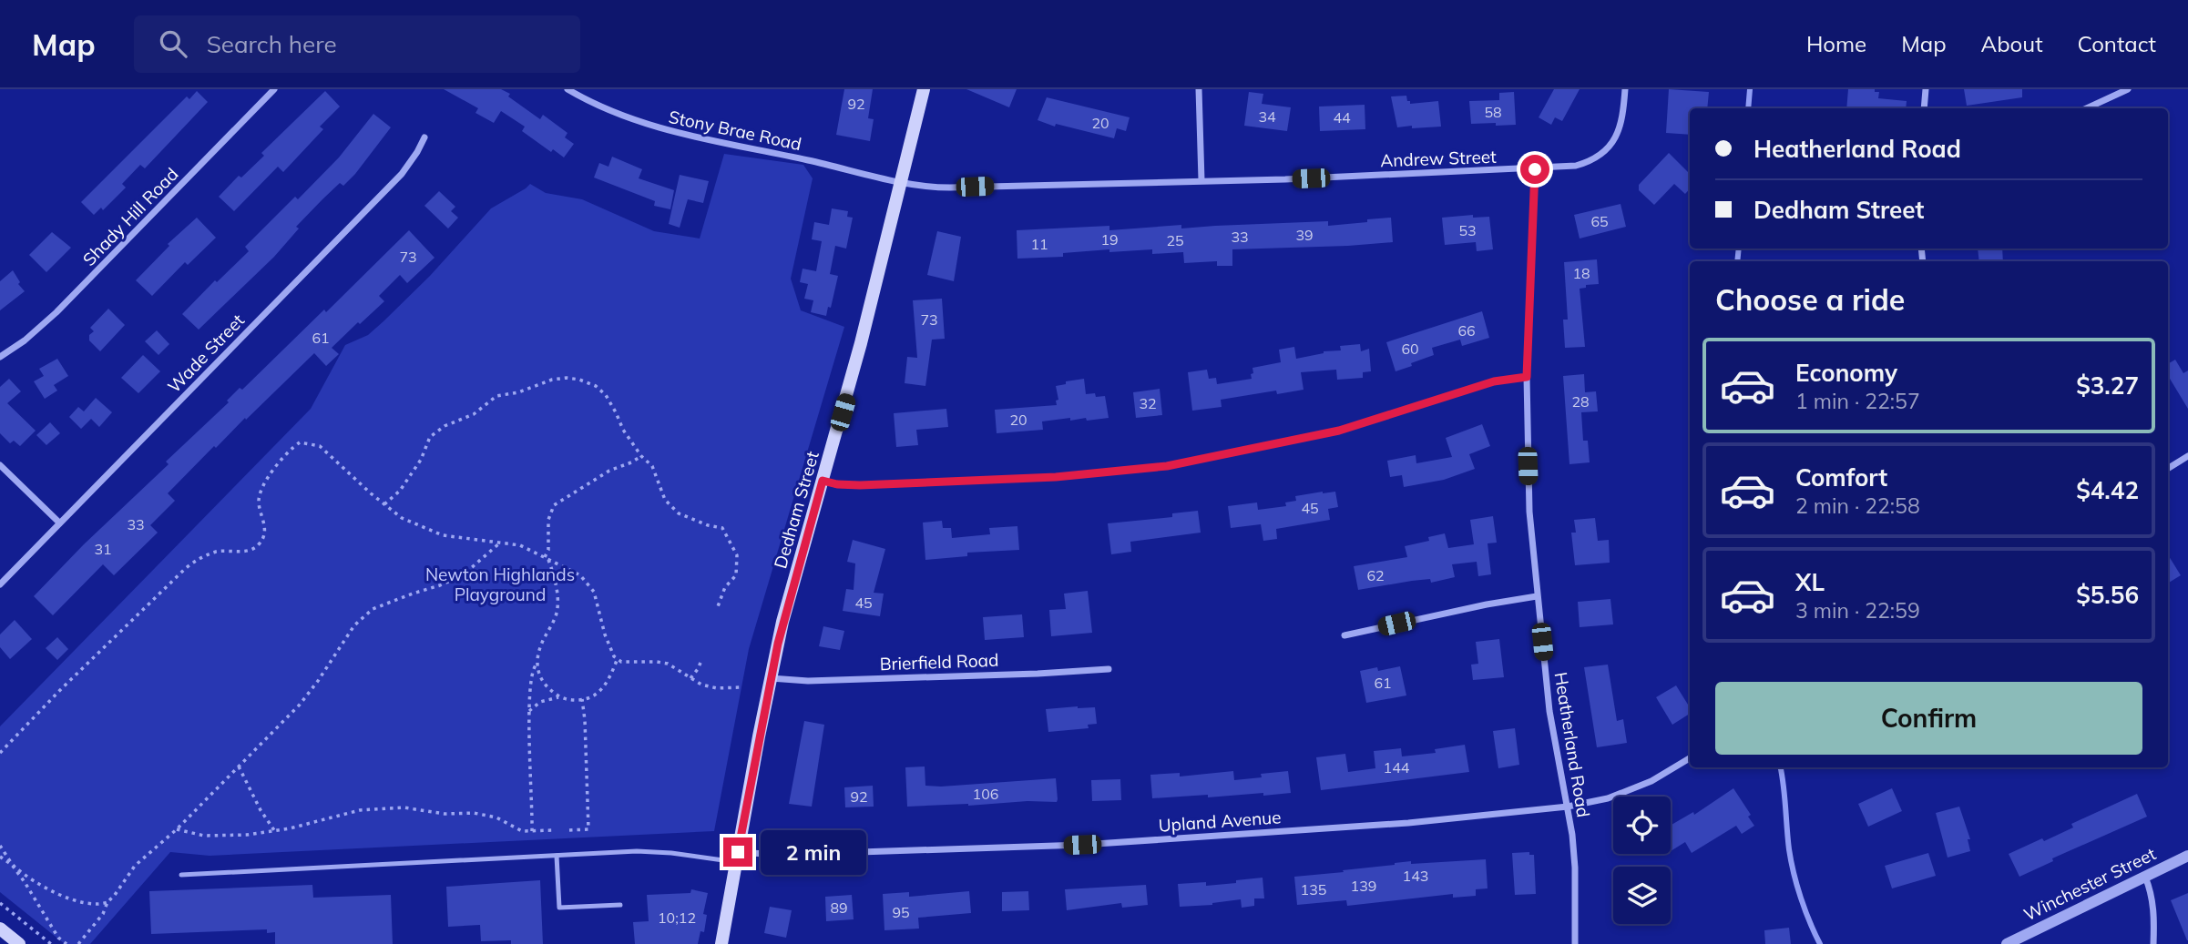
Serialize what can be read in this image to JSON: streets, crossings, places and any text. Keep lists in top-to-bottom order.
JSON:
{
  "streets": {
    "main road": ["Dedham Street"],
    "street": [
      "Stony Brae Road",
      "Andrew Street",
      "Shady Hill Road",
      "Wade Street",
      "Brierfield Road",
      "Heatherland Road",
      "Upland Avenue",
      "Winchester Street"
    ]
  },
  "crossings": [
    ["Stony Brae Road", "Andrew Street"],
    ["Stony Brae Road", "Dedham Street"],
    ["Andrew Street", "Dedham Street"],
    ["Andrew Street", "Heatherland Road"],
    ["Dedham Street", "Brierfield Road"],
    ["Dedham Street", "Upland Avenue"],
    ["Heatherland Road", "Upland Avenue"]
  ],
  "parks": ["Newton Highlands Playground"],
  "house_numbers": [
    "92",
    "58",
    "34",
    "44",
    "20",
    "65",
    "53",
    "39",
    "33",
    "19",
    "25",
    "11",
    "73",
    "18",
    "73",
    "66",
    "61",
    "60",
    "28",
    "32",
    "20",
    "45",
    "33",
    "31",
    "62",
    "45",
    "61",
    "144",
    "106",
    "92",
    "143",
    "139",
    "135",
    "89",
    "95",
    "10;12"
  ],
  "page": {
    "header": "Map",
    "search": "Search here",
    "nav": [
      "Home",
      "Map",
      "About",
      "Contact"
    ],
    "banner": ["Heatherland Road", "Dedham Street"],
    "heading": "Choose a ride",
    "list": [
      {
        "name": "Economy",
        "note": "1 min · 22:57",
        "value": "$3.27"
      },
      {
        "name": "Comfort",
        "note": "2 min · 22:58",
        "value": "$4.42"
      },
      {
        "name": "XL",
        "note": "3 min · 22:59",
        "value": "$5.56"
      }
    ],
    "buttons": "Confirm",
    "bubble": "2 min"
  }
}
